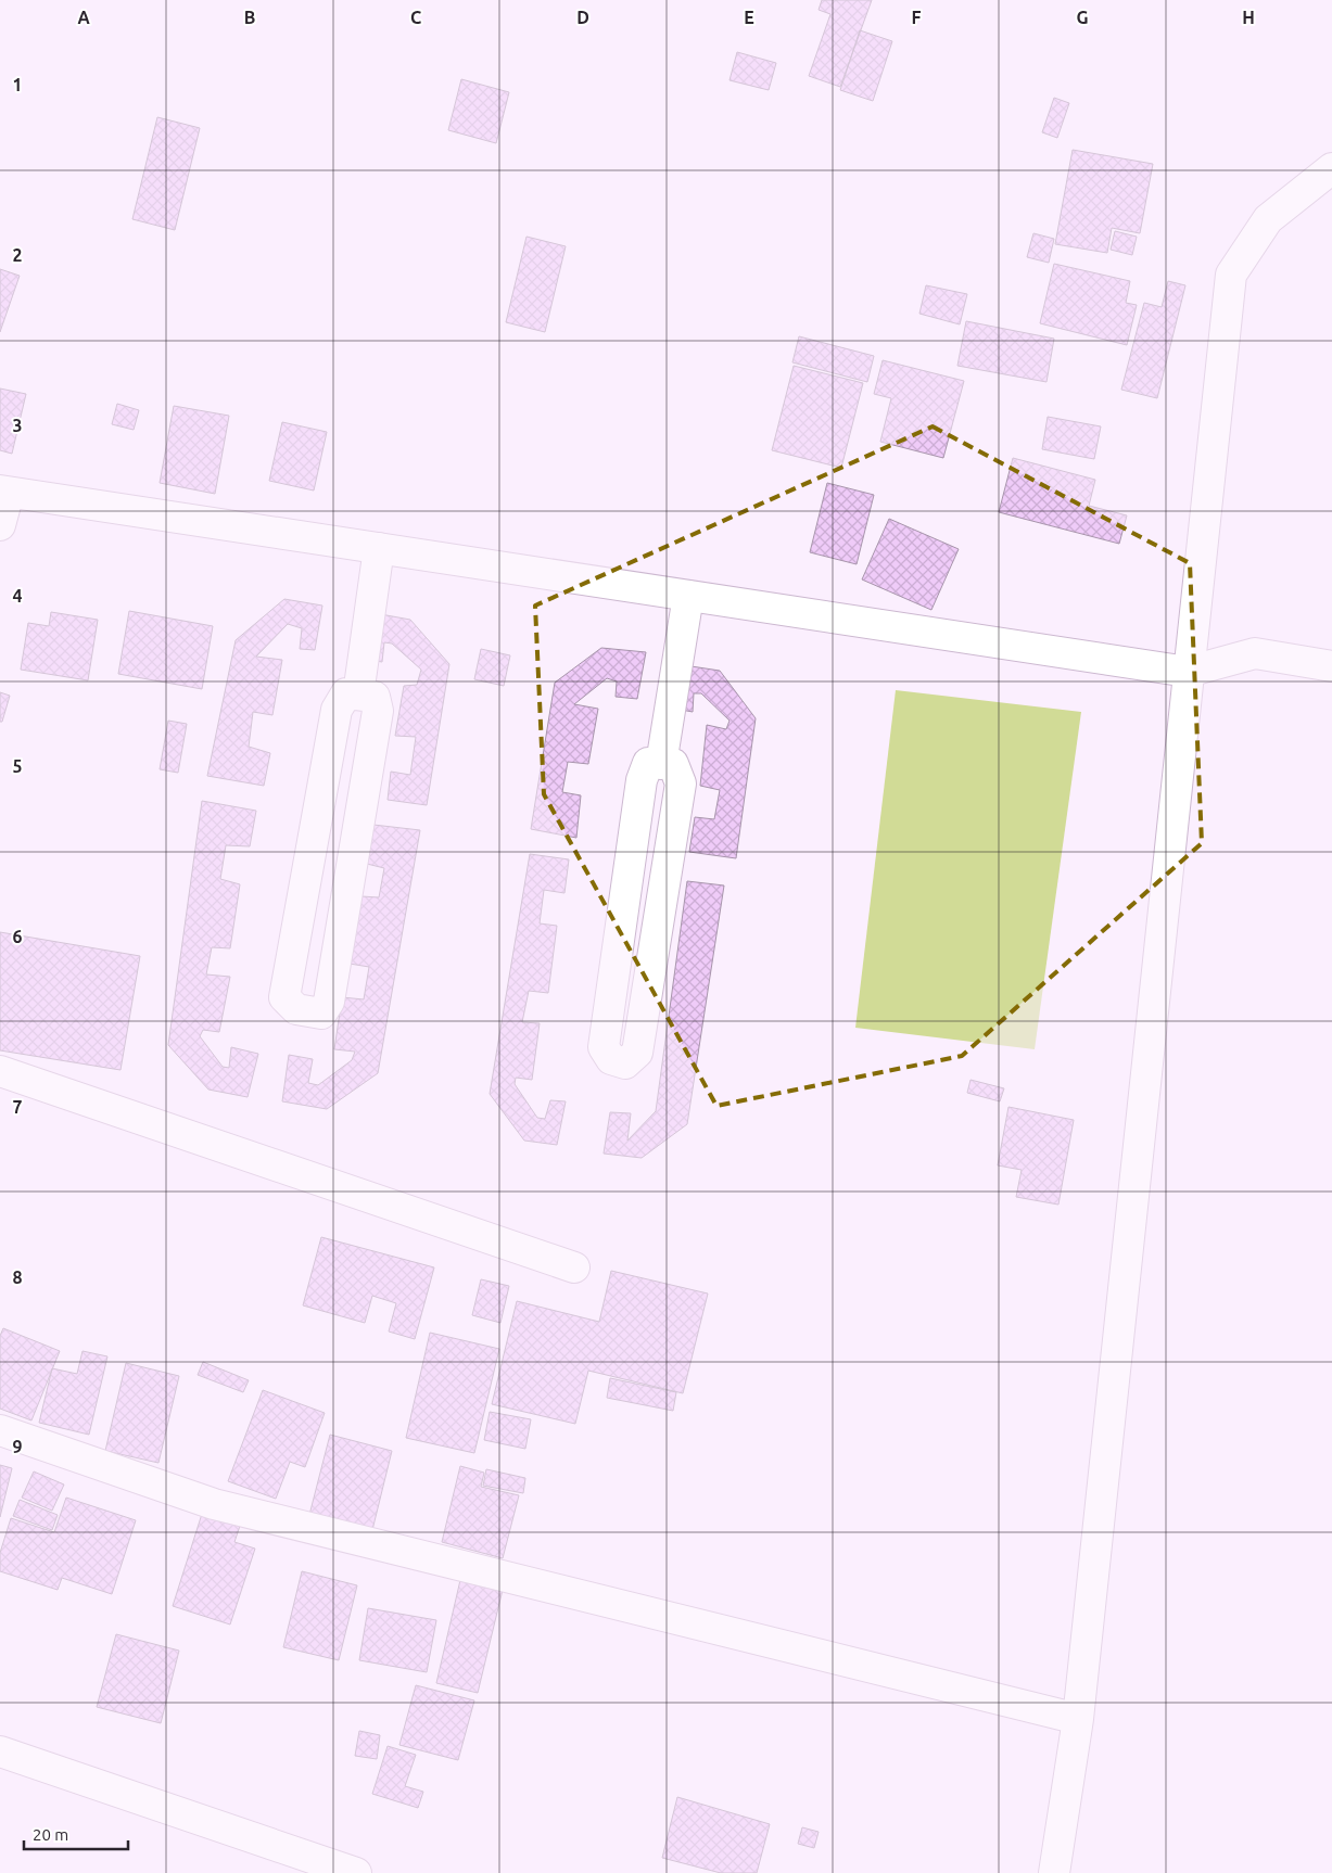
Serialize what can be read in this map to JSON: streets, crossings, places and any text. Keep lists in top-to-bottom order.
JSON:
{
  "scale_bar": "20 m",
  "grid": {
    "columns": [
      "A",
      "B",
      "C",
      "D",
      "E",
      "F",
      "G",
      "H"
    ],
    "rows": [
      "1",
      "2",
      "3",
      "4",
      "5",
      "6",
      "7",
      "8",
      "9"
    ]
  }
}
